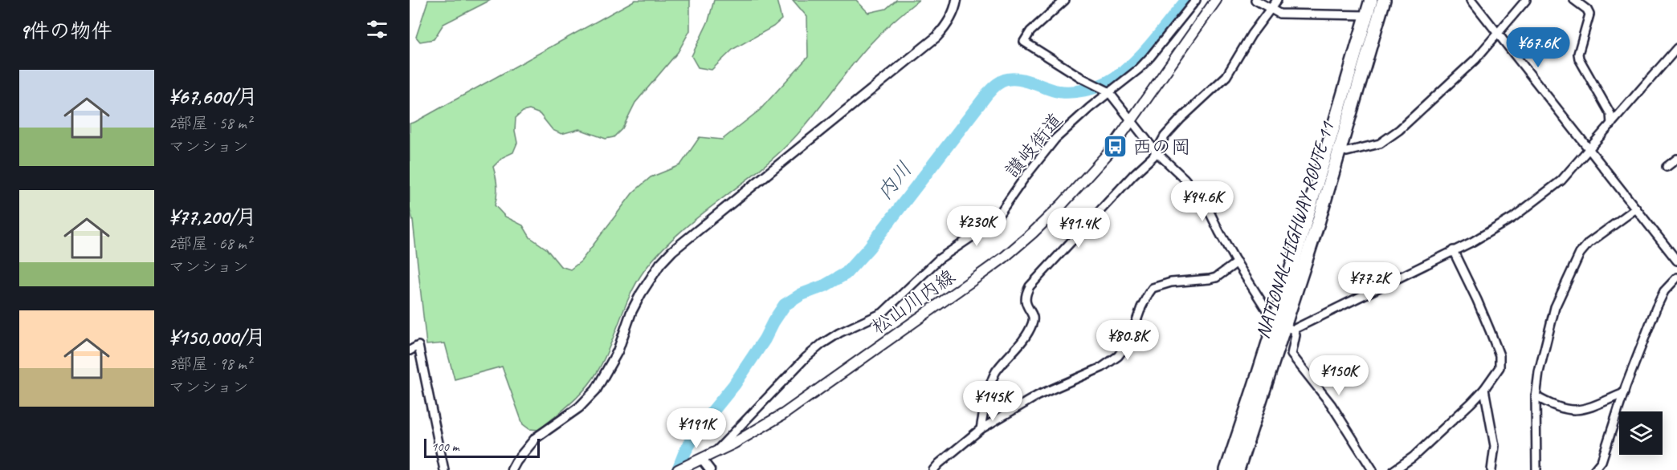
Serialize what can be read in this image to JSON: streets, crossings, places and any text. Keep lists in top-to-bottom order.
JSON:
{
  "streets": {
    "highway": ["NATIONAL HIGHWAY ROUTE 11"],
    "main road": ["松山川内線"],
    "street": ["讃岐街道"]
  },
  "crossings": [
    ["讃岐街道", "松山川内線"]
  ],
  "water": ["内川"],
  "places": {
    "bus stop": ["西の岡"]
  },
  "scale_bar": "100 m",
  "page": {
    "heading": "9件の物件",
    "price": [
      "¥67.6K",
      "¥94.6K",
      "¥230K",
      "¥91.4K",
      "¥77.2K",
      "¥80.8K",
      "¥150K",
      "¥145K",
      "¥191K"
    ],
    "list": [
      {
        "name": "¥67,600/月",
        "note": "2部屋 · 58 m² · マンション"
      },
      {
        "name": "¥77,200/月",
        "note": "2部屋 · 68 m² · マンション"
      },
      {
        "name": "¥150,000/月",
        "note": "3部屋 · 98 m² · マンション"
      }
    ],
    "scale": "100 m"
  }
}
